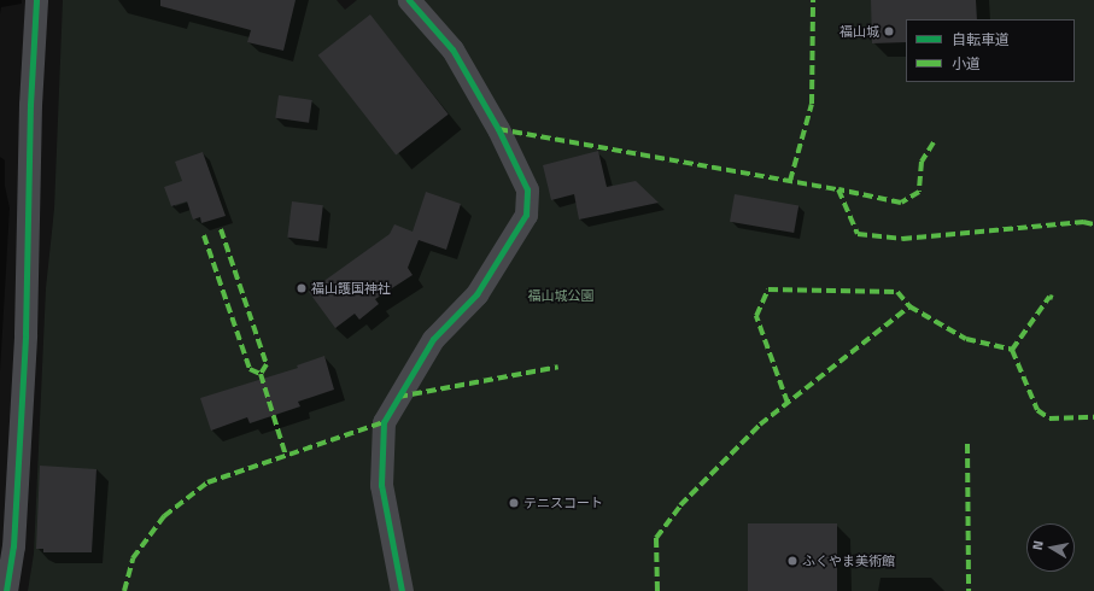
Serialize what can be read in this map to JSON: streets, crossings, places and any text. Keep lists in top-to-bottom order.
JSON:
{
  "parks": ["福山城公園"],
  "places": [
    "福山城",
    "福山護国神社",
    "テニスコート",
    "ふくやま美術館"
  ],
  "legend": ["自転車道", "小道"],
  "north": "left"
}
